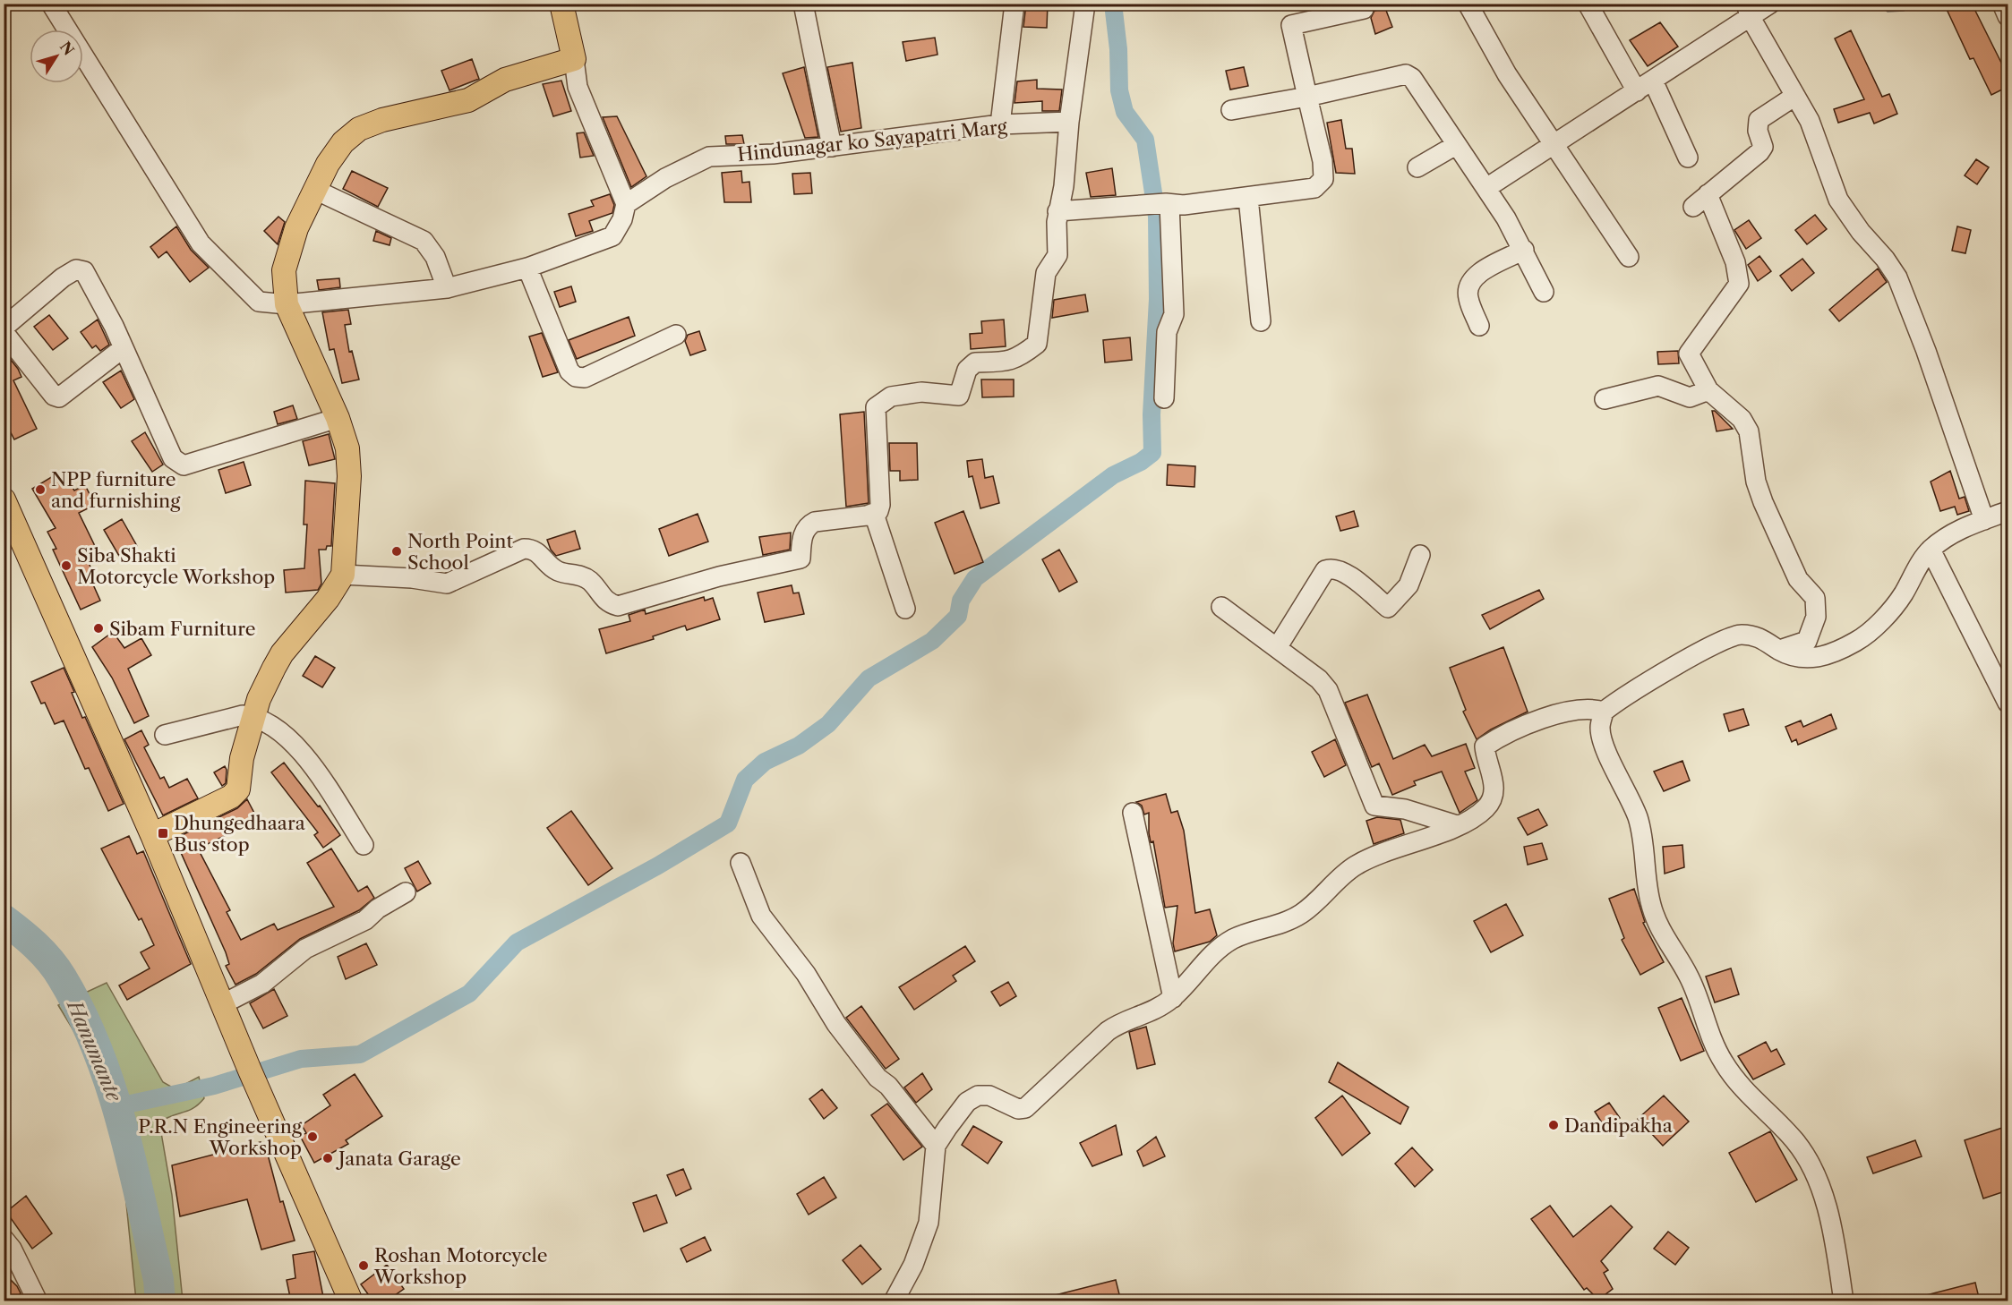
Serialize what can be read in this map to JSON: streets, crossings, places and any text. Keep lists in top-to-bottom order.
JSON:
{
  "streets": {
    "street": ["Hindunagar ko Sayapatri Marg"]
  },
  "water": ["Hanumante"],
  "places": {
    "other": [
      "NPP furniture and furnishing",
      "North Point School",
      "Siba Shakti Motorcycle Workshop",
      "Sibam Furniture",
      "Dandipakha",
      "P.R.N Engineering Workshop",
      "Janata Garage",
      "Roshan Motorcycle Workshop"
    ],
    "transit": ["Dhungedhaara Bus stop"]
  },
  "north": "top right"
}
